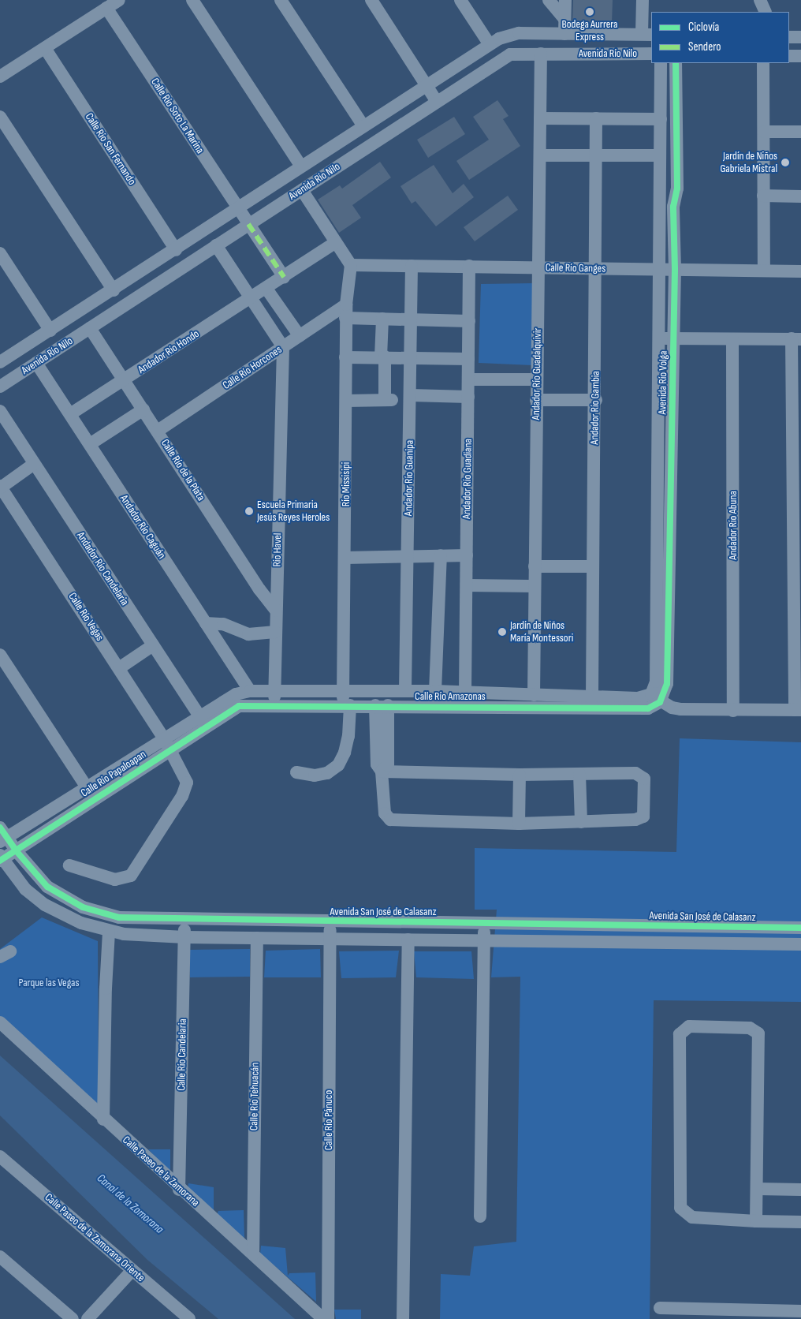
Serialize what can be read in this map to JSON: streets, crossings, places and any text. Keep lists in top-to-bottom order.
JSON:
{
  "streets": {
    "street": [
      "Avenida Río Nilo",
      "Calle Río Soto La Marina",
      "Calle Río San Fernando",
      "Calle Río Ganges",
      "Andador Río Hondo",
      "Calle Río Horcones",
      "Andador Río Guadalquivir",
      "Avenida Río Volga",
      "Andador Río Gambia",
      "Calle Río de la Plata",
      "Andador Río Guanipa",
      "Andador Río Guadiana",
      "Río Missisipi",
      "Andador Río Abuna",
      "Andador Río Caguán",
      "Río Havel",
      "Andador Río Candelaria",
      "Calle Río Vegas",
      "Calle Río Amazonas",
      "Calle Río Papaloapan",
      "Avenida San José de Calasanz",
      "Calle Río Candelaria",
      "Calle Río Tehuacán",
      "Calle Río Pánuco",
      "Calle Paseo de la Zamorana",
      "Calle Paseo de la Zamorana Oriente"
    ]
  },
  "crossings": [
    ["Avenida Río Nilo", "Calle Río Soto La Marina"],
    ["Avenida Río Nilo", "Calle Río San Fernando"],
    ["Avenida Río Nilo", "Andador Río Guadalquivir"],
    ["Avenida Río Nilo", "Calle Río de la Plata"],
    ["Avenida Río Nilo", "Andador Río Caguán"],
    ["Calle Río Soto La Marina", "Andador Río Hondo"],
    ["Calle Río Ganges", "Andador Río Guadalquivir"],
    ["Calle Río Ganges", "Avenida Río Volga"],
    ["Calle Río Ganges", "Andador Río Gambia"],
    ["Calle Río Ganges", "Andador Río Guanipa"],
    ["Calle Río Ganges", "Andador Río Guadiana"],
    ["Calle Río Ganges", "Río Missisipi"],
    ["Andador Río Hondo", "Calle Río de la Plata"],
    ["Andador Río Hondo", "Andador Río Caguán"],
    ["Calle Río Horcones", "Calle Río de la Plata"],
    ["Calle Río Horcones", "Río Missisipi"],
    ["Calle Río Horcones", "Río Havel"],
    ["Andador Río Guadalquivir", "Calle Río Amazonas"],
    ["Avenida Río Volga", "Calle Río Amazonas"],
    ["Andador Río Gambia", "Calle Río Amazonas"],
    ["Calle Río de la Plata", "Río Havel"],
    ["Andador Río Guanipa", "Calle Río Amazonas"],
    ["Andador Río Guadiana", "Calle Río Amazonas"],
    ["Río Missisipi", "Calle Río Amazonas"],
    ["Andador Río Caguán", "Calle Río Amazonas"],
    ["Río Havel", "Calle Río Amazonas"],
    ["Andador Río Candelaria", "Calle Río Papaloapan"],
    ["Calle Río Vegas", "Calle Río Papaloapan"],
    ["Calle Río Amazonas", "Calle Río Papaloapan"],
    ["Calle Río Papaloapan", "Avenida San José de Calasanz"],
    ["Avenida San José de Calasanz", "Calle Río Candelaria"],
    ["Avenida San José de Calasanz", "Calle Río Pánuco"],
    ["Calle Río Candelaria", "Calle Paseo de la Zamorana"],
    ["Calle Río Tehuacán", "Calle Paseo de la Zamorana"]
  ],
  "water": ["Canal de la Zamorana"],
  "parks": ["Parque las Vegas"],
  "places": [
    "Bodega Aurrera Express",
    "Jardín de Niños Gabriela Mistral",
    "Escuela Primaria Jesús Reyes Heroles",
    "Jardín de Niños María Montessori"
  ],
  "legend": ["Ciclovía", "Sendero"]
}
